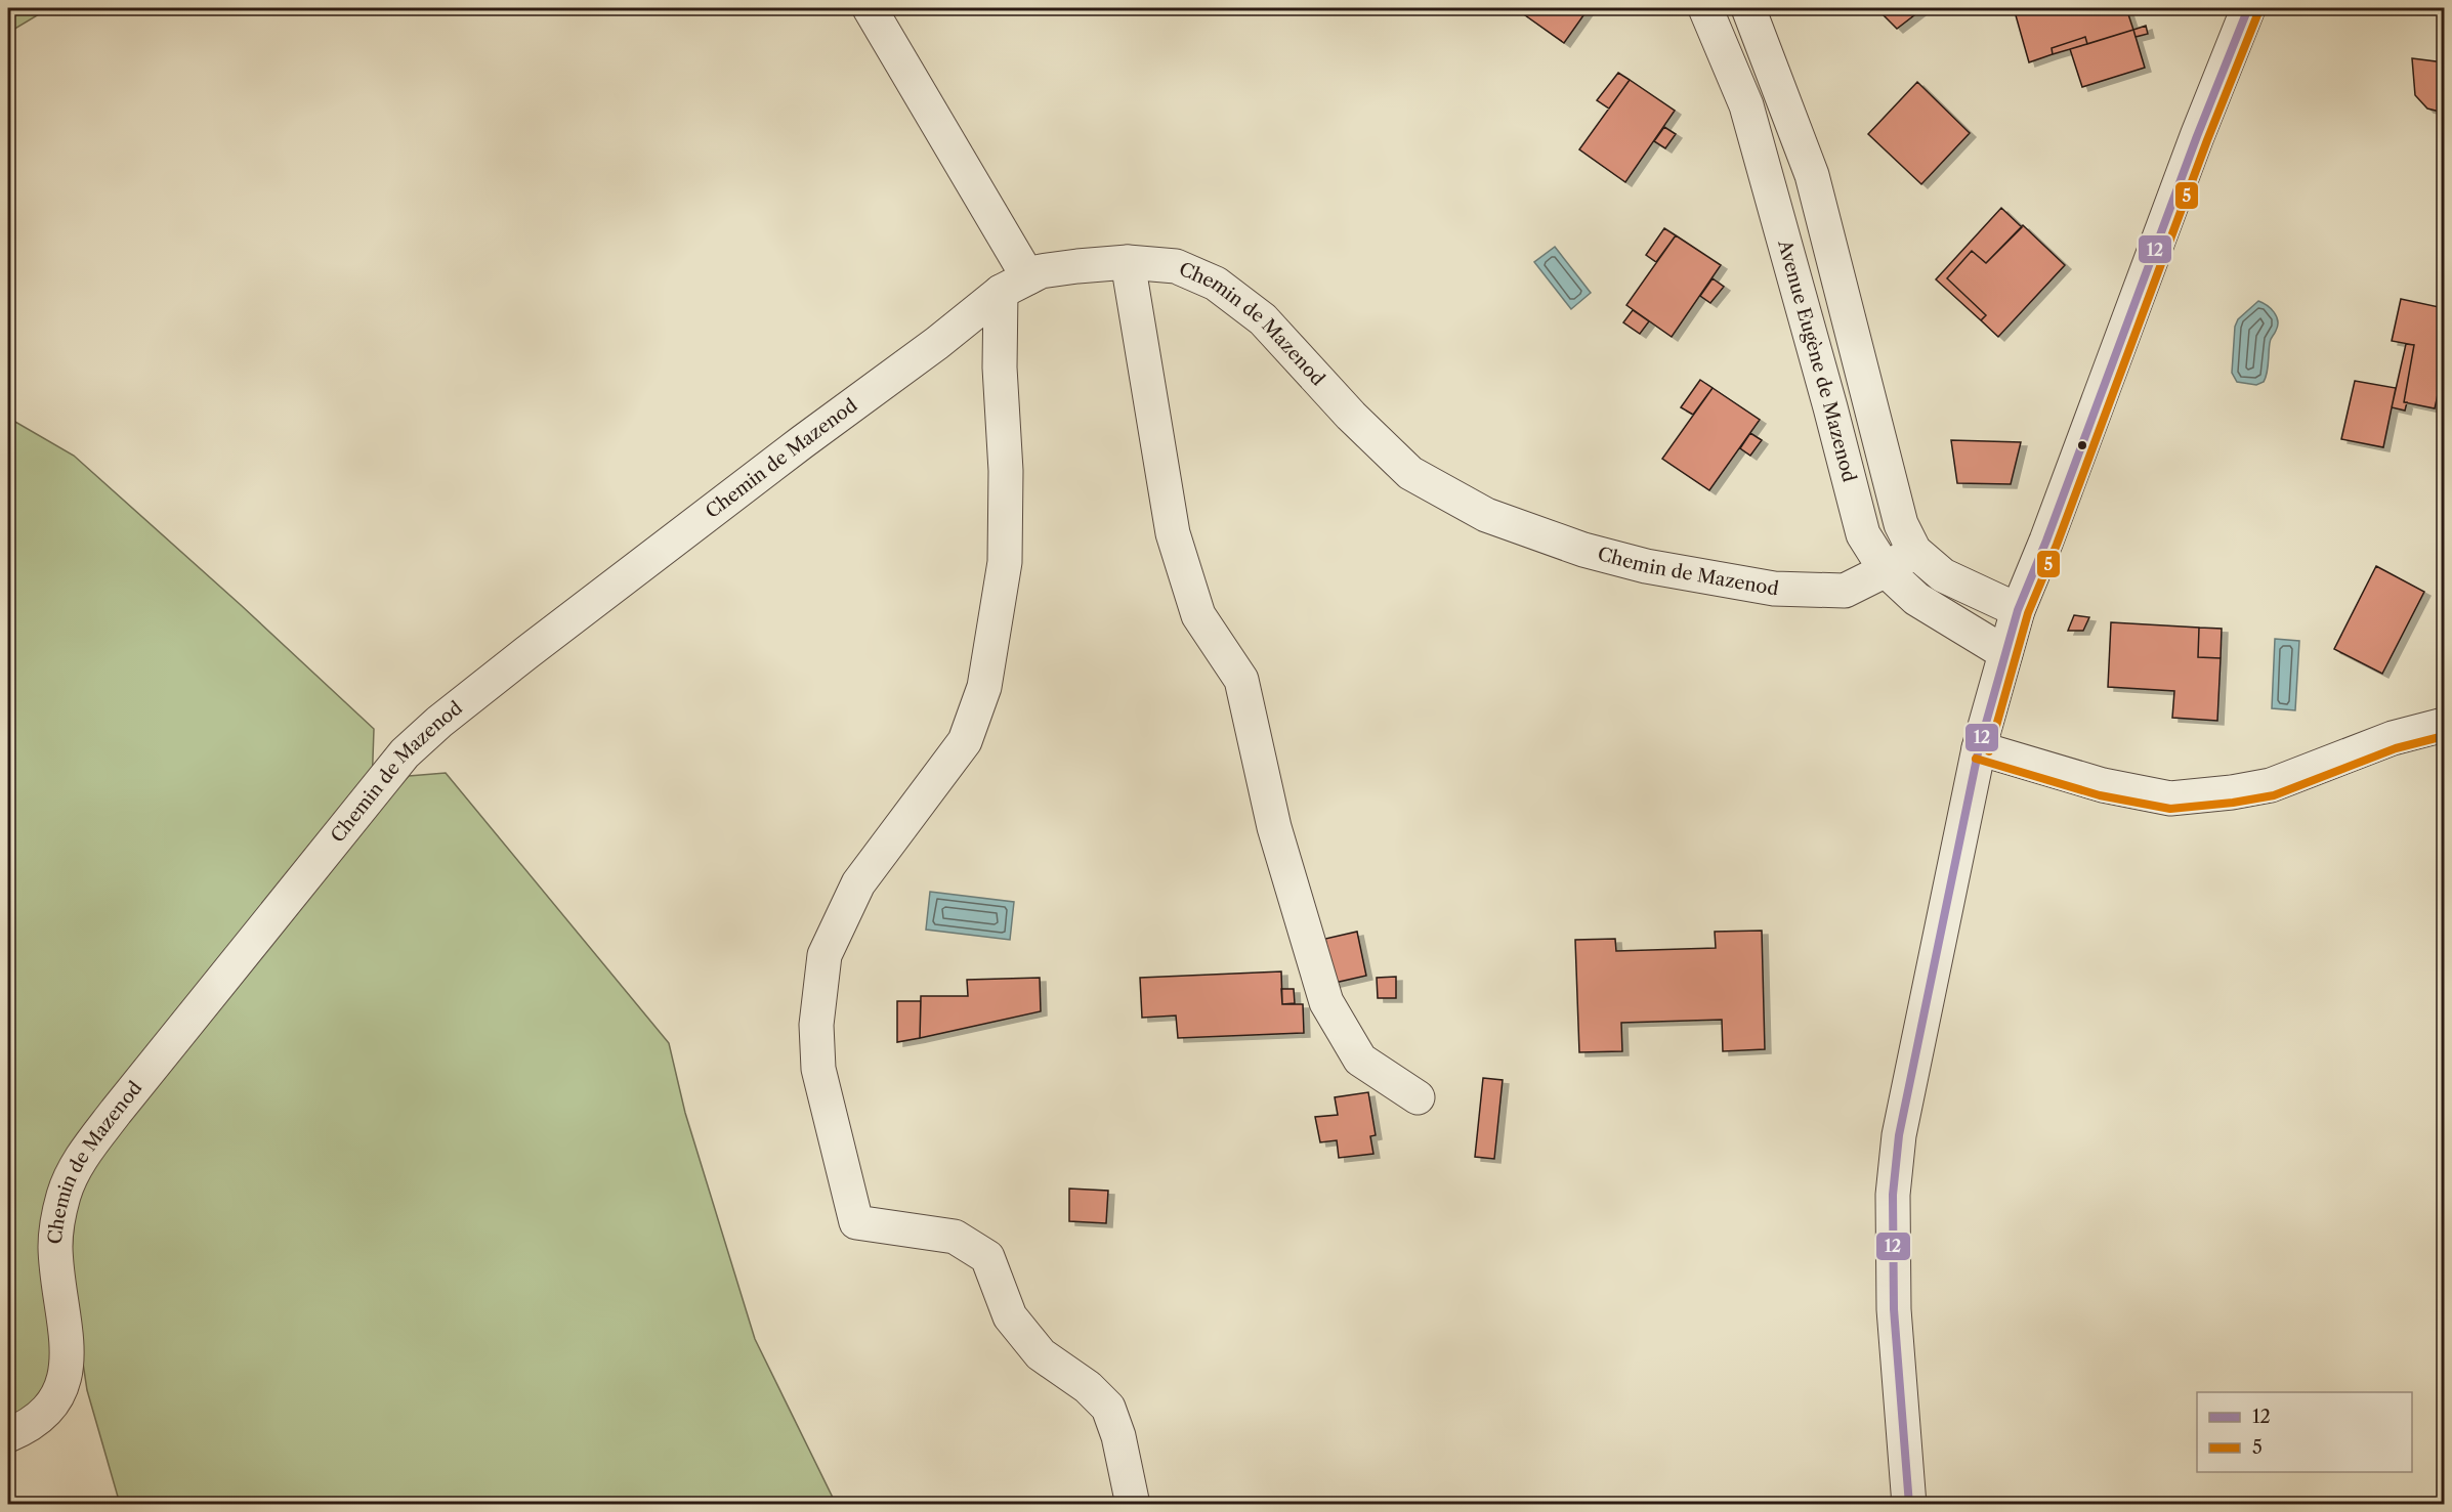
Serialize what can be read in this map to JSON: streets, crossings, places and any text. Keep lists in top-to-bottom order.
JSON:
{
  "streets": {
    "street": ["Chemin de Mazenod", "Avenue Eugène de Mazenod"]
  },
  "crossings": [
    ["Chemin de Mazenod", "Avenue Eugène de Mazenod"]
  ],
  "lines": ["transit line 12", "transit line 5"],
  "legend": ["12", "5"]
}
